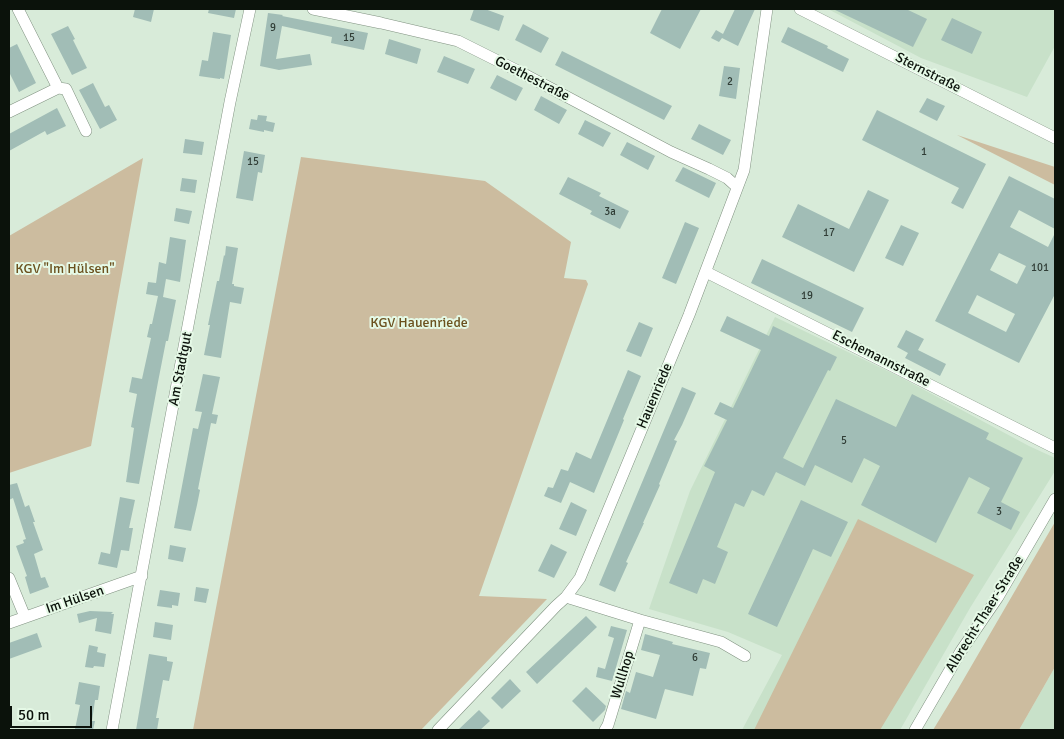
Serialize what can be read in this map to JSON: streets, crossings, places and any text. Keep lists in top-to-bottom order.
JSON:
{
  "streets": {
    "street": [
      "Sternstraße",
      "Goethestraße",
      "Eschemannstraße",
      "Am Stadtgut",
      "Hauenriede",
      "Im Hülsen",
      "Albrecht-Thaer-Straße",
      "Wullhop"
    ]
  },
  "crossings": [
    ["Goethestraße", "Hauenriede"],
    ["Eschemannstraße", "Hauenriede"],
    ["Am Stadtgut", "Im Hülsen"]
  ],
  "parks": ["KGV \"Im Hülsen\"", "KGV Hauenriede"],
  "house_numbers": [
    "9",
    "15",
    "2",
    "1",
    "15",
    "3a",
    "17",
    "101",
    "19",
    "5",
    "3",
    "6"
  ],
  "scale_bar": "50 m"
}
